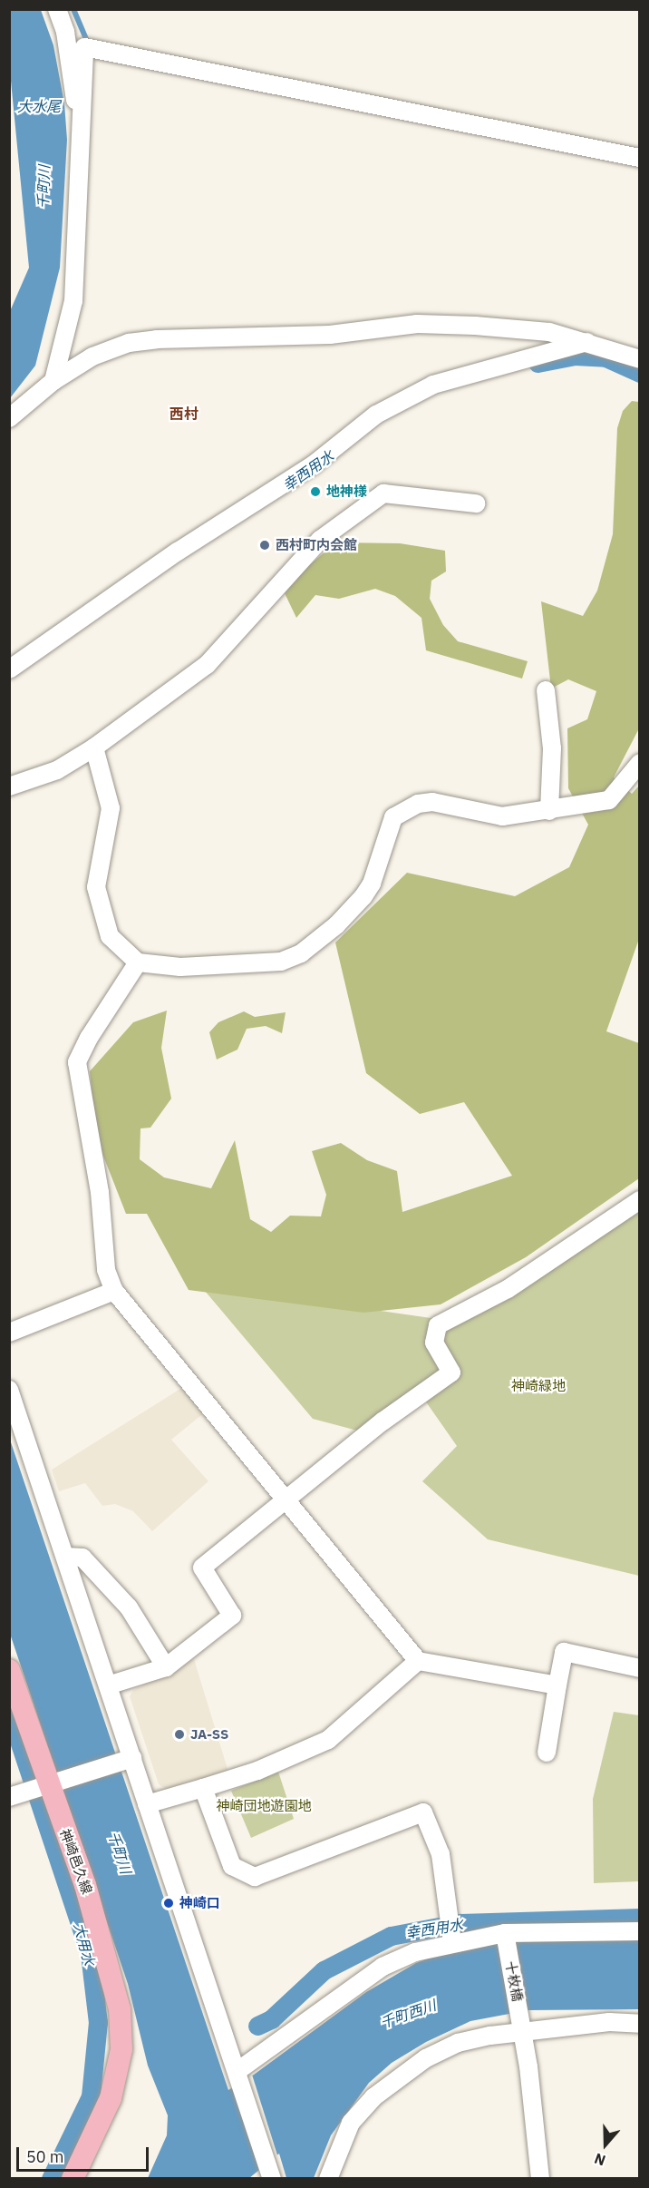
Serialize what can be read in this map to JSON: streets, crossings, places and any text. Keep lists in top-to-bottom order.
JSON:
{
  "streets": {
    "main road": ["神崎邑久線"],
    "street": ["十枚橋"]
  },
  "districts": ["西村"],
  "water": [
    "大水尾",
    "千町川",
    "幸西用水",
    "大用水",
    "千町西川"
  ],
  "parks": ["神崎緑地", "神崎団地遊園地"],
  "places": [
    "地神様",
    "西村町内会館",
    "JA-SS",
    "神崎口"
  ],
  "scale_bar": "50 m",
  "north": "bottom"
}
